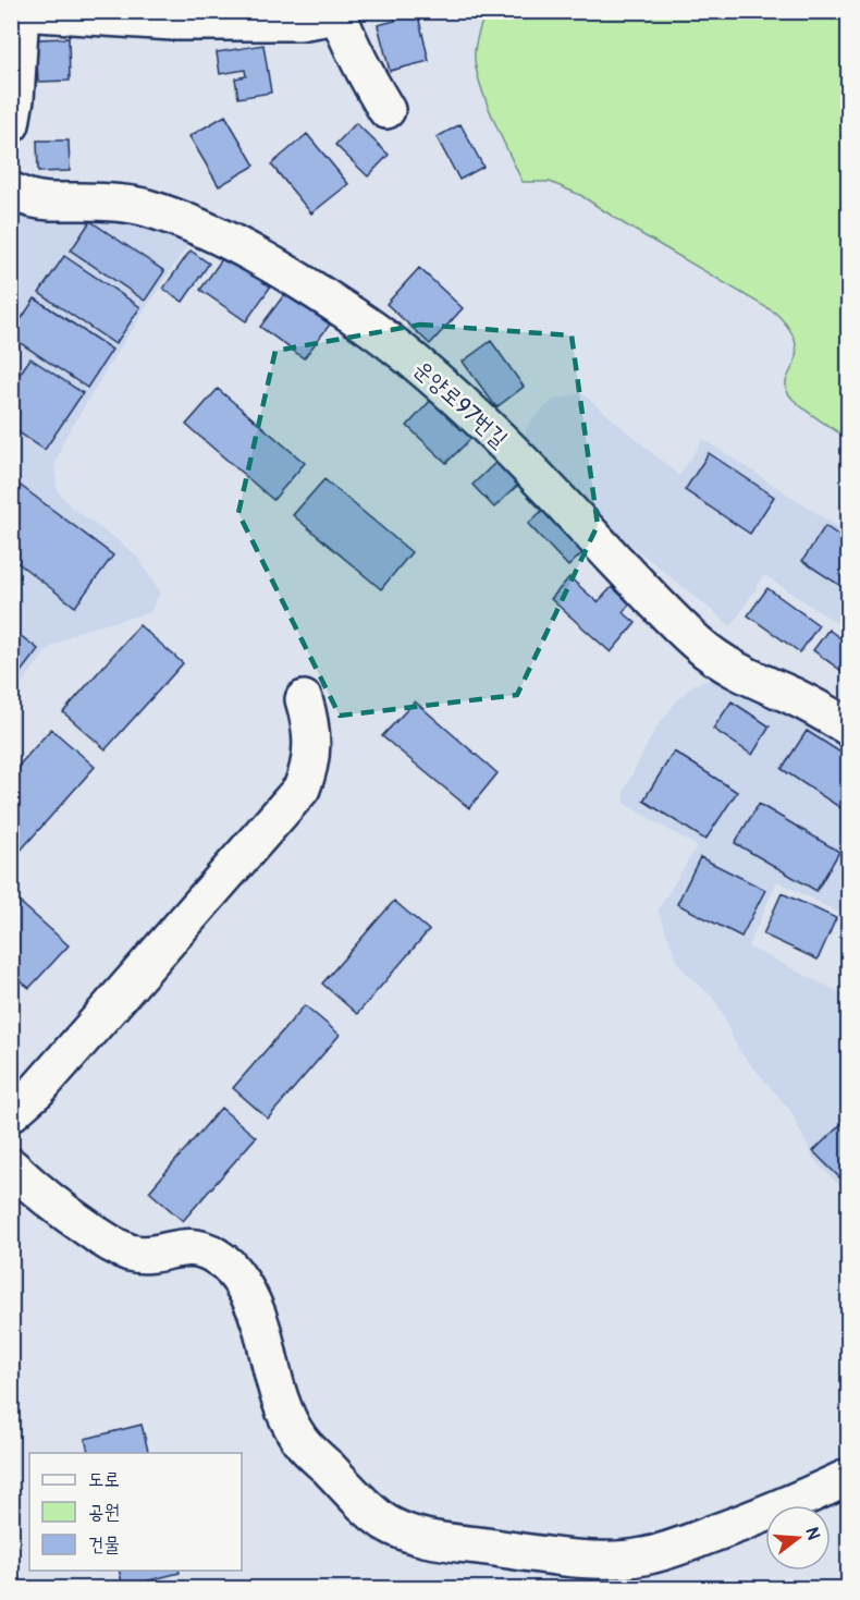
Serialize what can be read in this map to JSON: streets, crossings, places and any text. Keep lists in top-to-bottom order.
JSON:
{
  "streets": {
    "street": ["운양로97번길"]
  },
  "legend": ["도로", "공원", "건물"],
  "north": "right"
}
